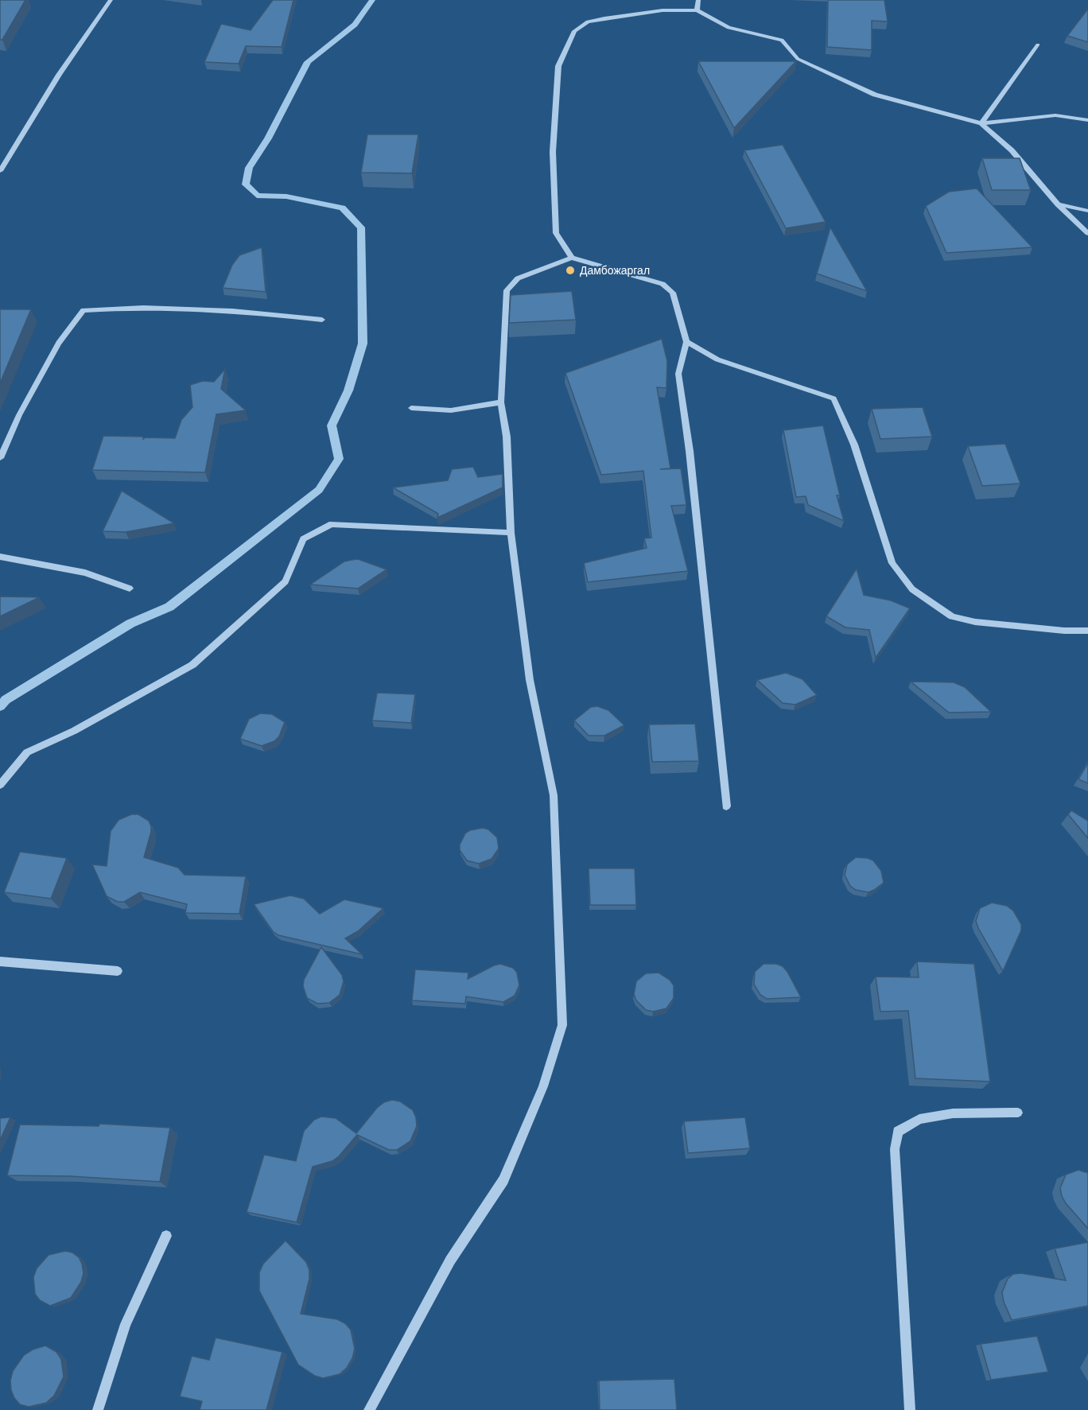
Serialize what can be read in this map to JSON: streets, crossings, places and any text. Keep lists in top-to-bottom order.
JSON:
{
  "places": ["Дамбожаргал"]
}
